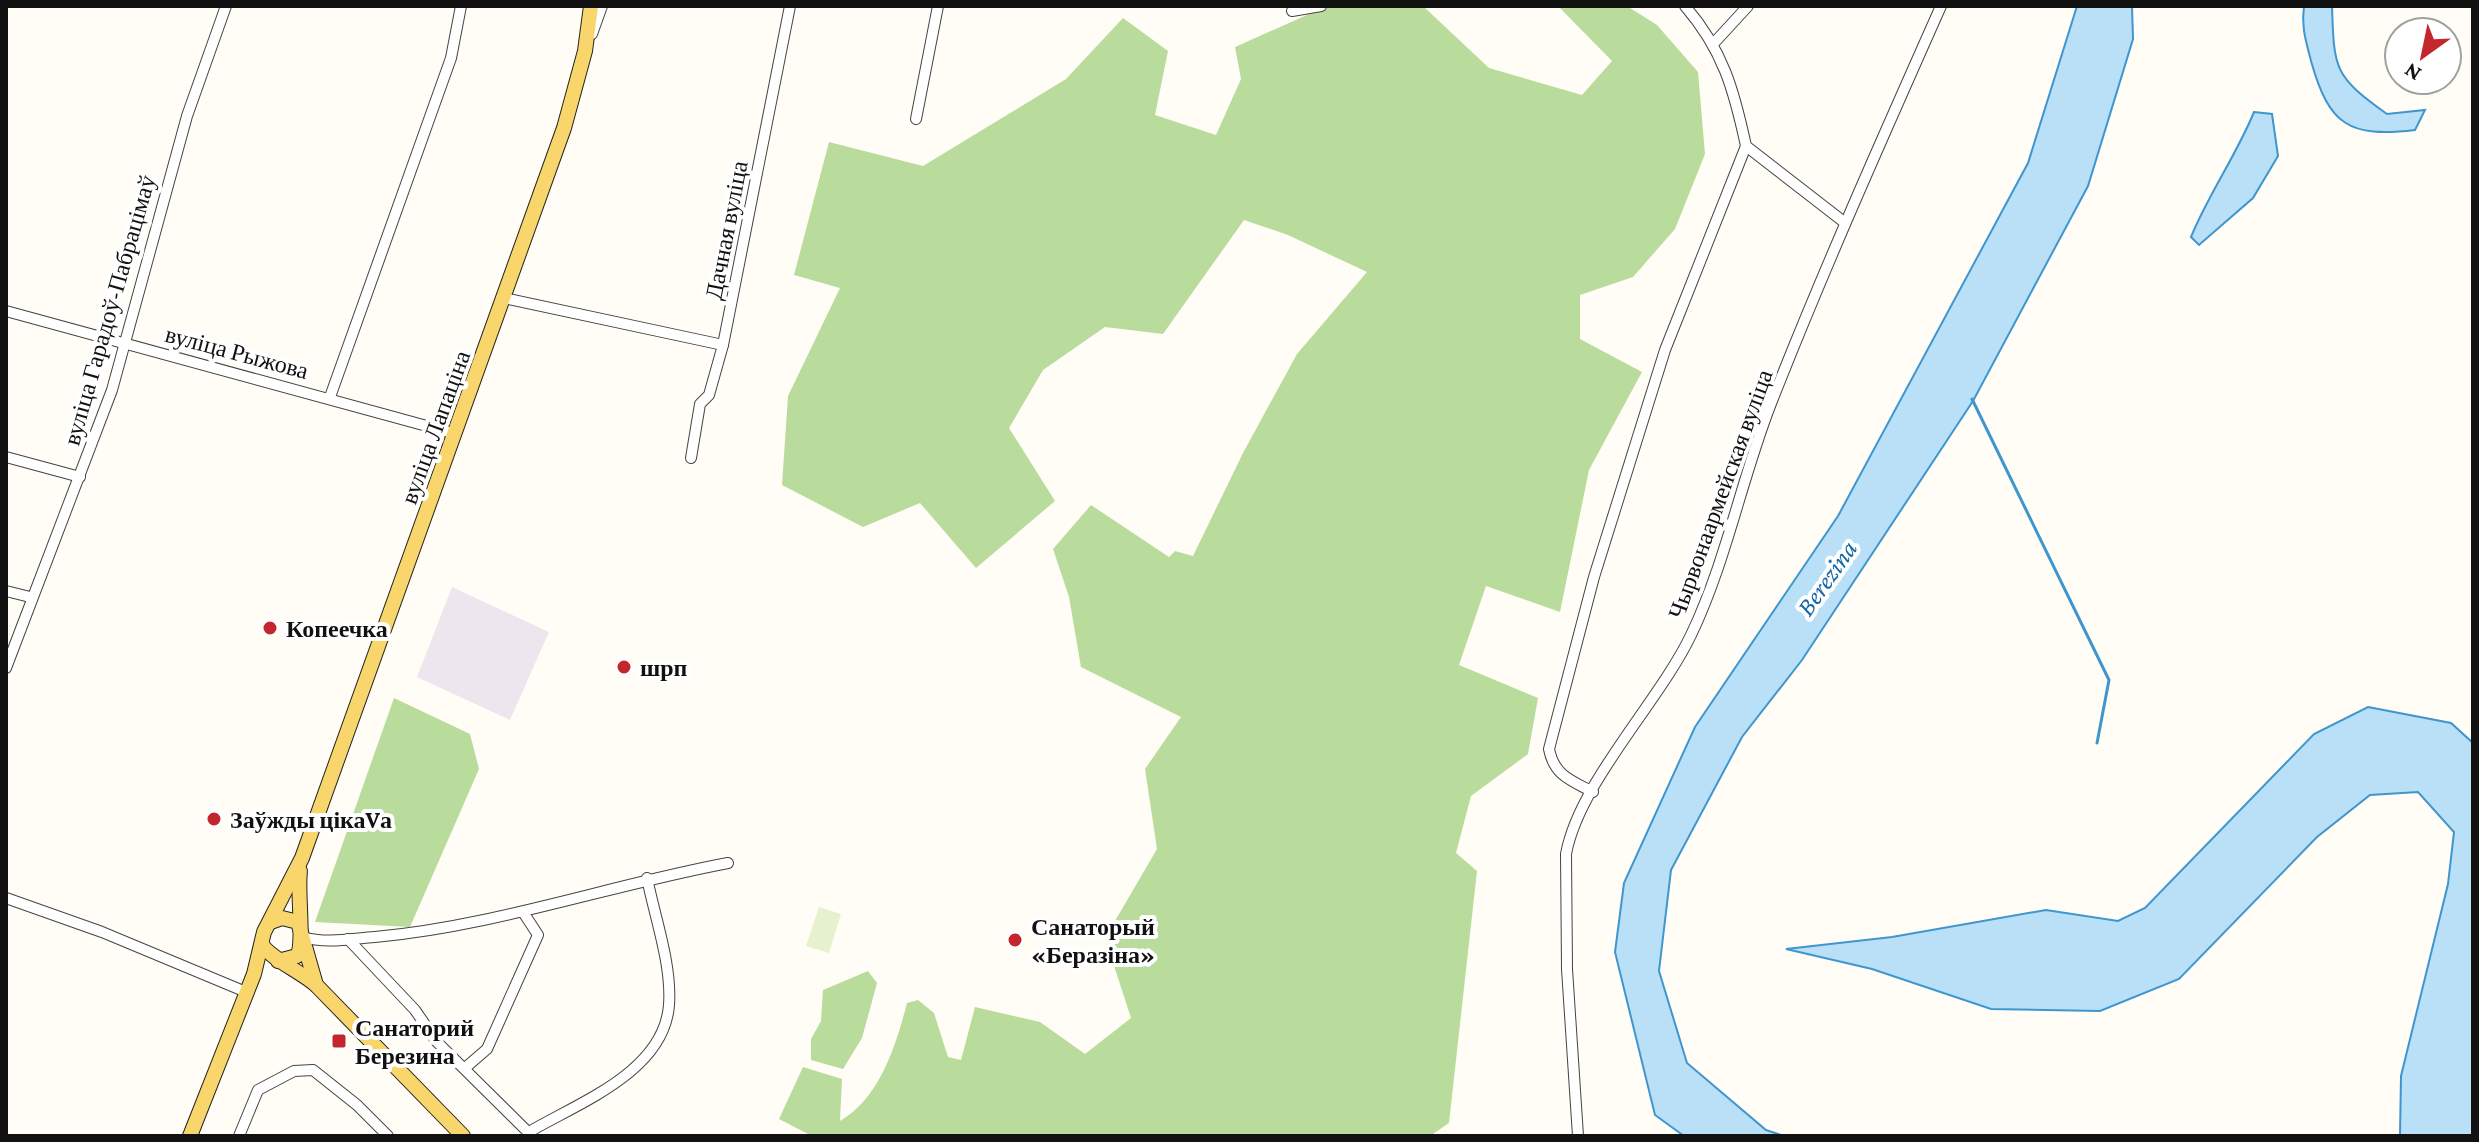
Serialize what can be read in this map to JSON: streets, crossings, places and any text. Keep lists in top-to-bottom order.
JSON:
{
  "streets": {
    "main road": ["вуліца Лапаціна"],
    "street": [
      "Дачная вуліца",
      "вуліца Гарадоў-Пабрацімаў",
      "вуліца Рыжова",
      "Чырвонаармейская вуліца"
    ]
  },
  "crossings": [
    ["вуліца Гарадоў-Пабрацімаў", "вуліца Рыжова"],
    ["вуліца Рыжова", "вуліца Лапаціна"]
  ],
  "water": ["Berezina"],
  "places": {
    "other": [
      "Копеечка",
      "шрп",
      "Заўжды цікаVа",
      "Санаторый «Беразіна»"
    ],
    "transit": ["Санаторий Березина"]
  },
  "north": "bottom left"
}
